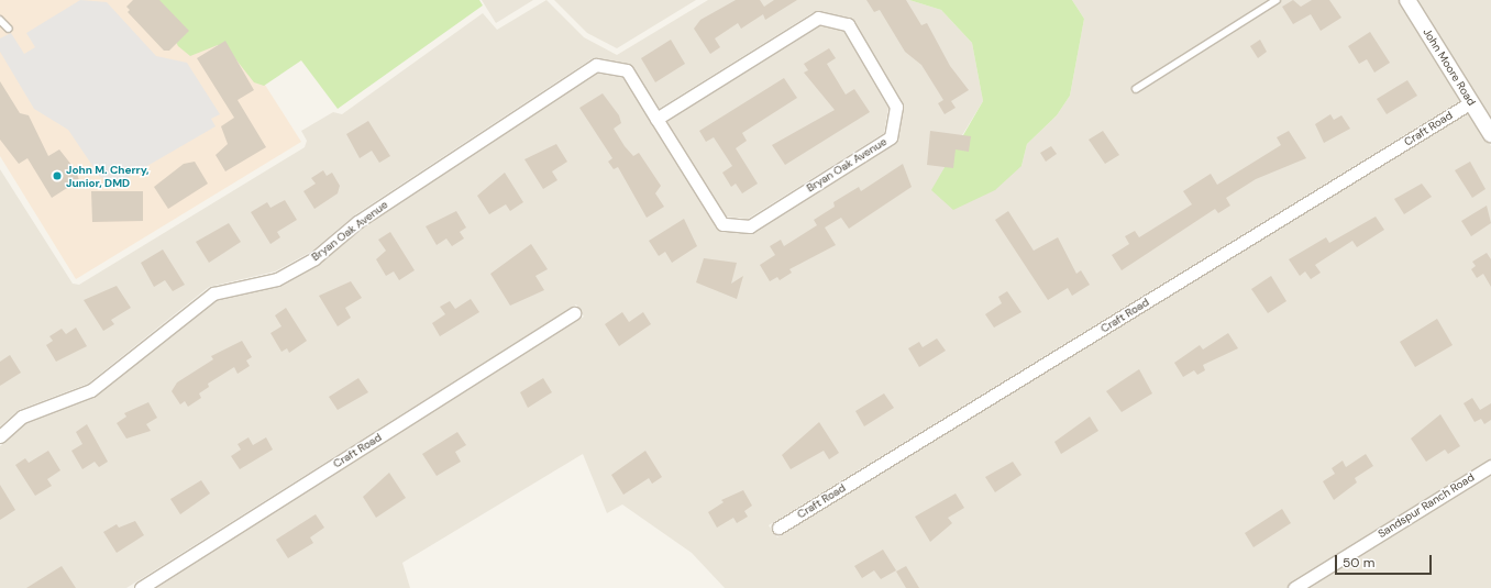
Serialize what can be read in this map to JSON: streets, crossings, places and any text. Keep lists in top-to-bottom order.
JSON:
{
  "streets": {
    "street": [
      "John Moore Road",
      "Craft Road",
      "Bryan Oak Avenue",
      "Sandspur Ranch Road"
    ]
  },
  "crossings": [
    ["John Moore Road", "Craft Road"]
  ],
  "places": ["John M. Cherry, Junior, DMD"],
  "scale_bar": "50 m"
}
